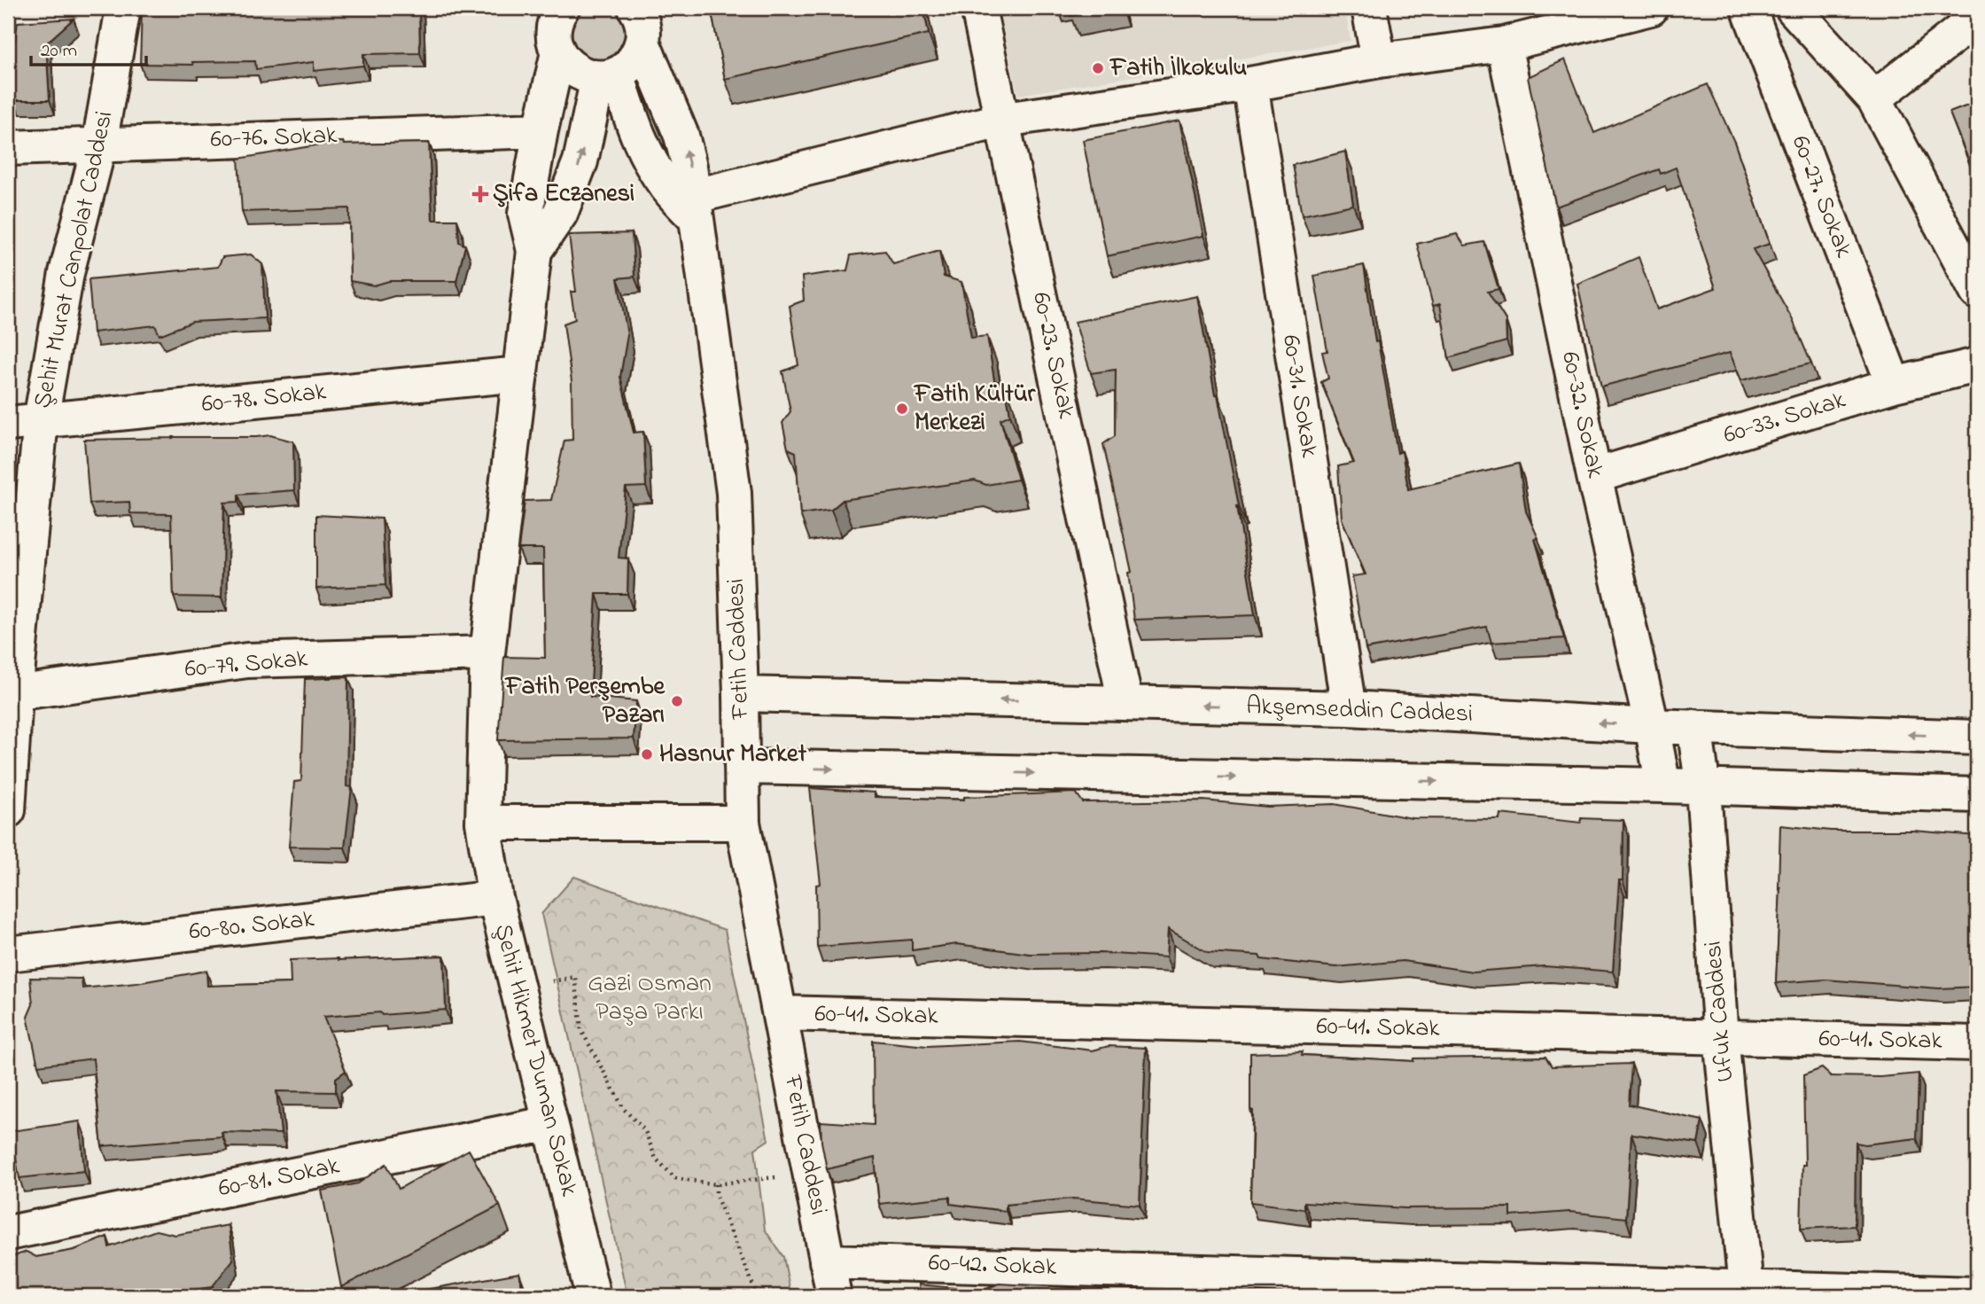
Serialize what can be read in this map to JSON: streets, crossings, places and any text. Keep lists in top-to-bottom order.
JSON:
{
  "streets": {
    "street": [
      "60-76. Sokak",
      "60-27. Sokak",
      "Şehit Murat Canpolat Caddesi",
      "60-23. Sokak",
      "60-31. Sokak",
      "60-78. Sokak",
      "60-32. Sokak",
      "60-33. Sokak",
      "Fetih Caddesi",
      "60-79. Sokak",
      "Akşemseddin Caddesi",
      "60-80. Sokak",
      "Ufuk Caddesi",
      "60-41. Sokak",
      "Şehit Hikmet Duman Sokak",
      "60-81. Sokak",
      "60-42. Sokak"
    ]
  },
  "crossings": [
    ["60-76. Sokak", "Şehit Murat Canpolat Caddesi"],
    ["60-27. Sokak", "60-33. Sokak"],
    ["Şehit Murat Canpolat Caddesi", "60-78. Sokak"],
    ["Şehit Murat Canpolat Caddesi", "60-79. Sokak"],
    ["60-23. Sokak", "Akşemseddin Caddesi"],
    ["60-31. Sokak", "Akşemseddin Caddesi"],
    ["60-78. Sokak", "Şehit Hikmet Duman Sokak"],
    ["60-32. Sokak", "60-33. Sokak"],
    ["60-32. Sokak", "Akşemseddin Caddesi"],
    ["Fetih Caddesi", "Akşemseddin Caddesi"],
    ["Fetih Caddesi", "60-41. Sokak"],
    ["Fetih Caddesi", "60-42. Sokak"],
    ["60-79. Sokak", "Şehit Hikmet Duman Sokak"],
    ["Akşemseddin Caddesi", "Ufuk Caddesi"],
    ["60-80. Sokak", "Şehit Hikmet Duman Sokak"],
    ["Ufuk Caddesi", "60-41. Sokak"],
    ["Ufuk Caddesi", "60-42. Sokak"],
    ["Şehit Hikmet Duman Sokak", "60-81. Sokak"]
  ],
  "parks": ["Gazi Osman Paşa Parkı"],
  "places": {
    "other": [
      "Fatih İlkokulu",
      "Fatih Kültür Merkezi",
      "Fatih Perşembe Pazarı",
      "Hasnur Market"
    ],
    "health": ["Şifa Eczanesi"]
  },
  "scale_bar": "20 m"
}
